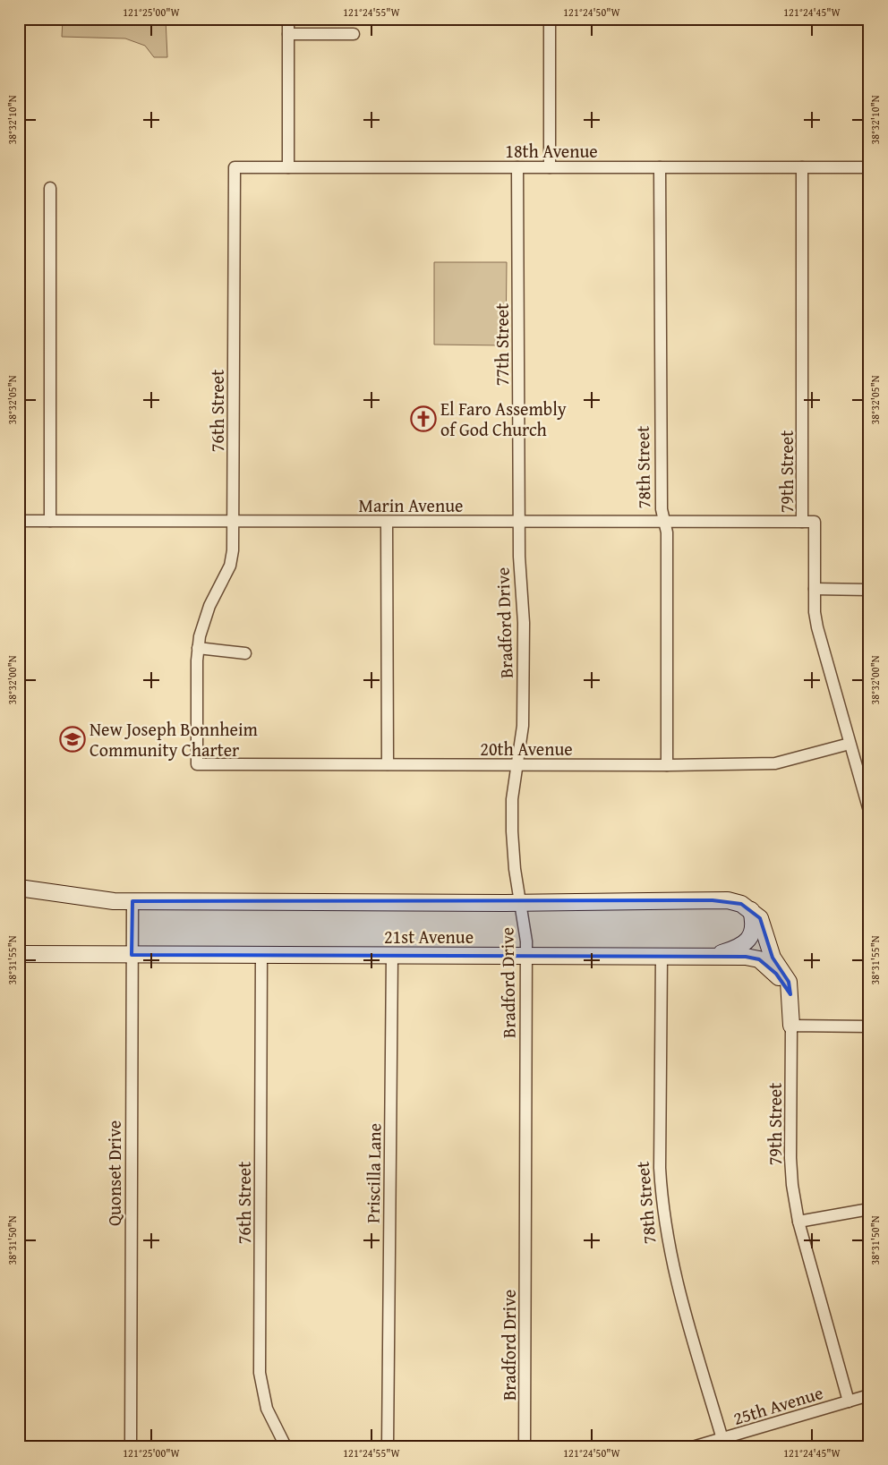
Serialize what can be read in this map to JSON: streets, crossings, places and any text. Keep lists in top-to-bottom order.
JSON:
{
  "streets": {
    "street": [
      "18th Avenue",
      "77th Street",
      "76th Street",
      "78th Street",
      "79th Street",
      "Marin Avenue",
      "Bradford Drive",
      "20th Avenue",
      "21st Avenue",
      "Quonset Drive",
      "Priscilla Lane",
      "25th Avenue"
    ]
  },
  "crossings": [
    ["18th Avenue", "77th Street"],
    ["18th Avenue", "76th Street"],
    ["18th Avenue", "78th Street"],
    ["18th Avenue", "79th Street"],
    ["77th Street", "Marin Avenue"],
    ["77th Street", "Bradford Drive"],
    ["76th Street", "Marin Avenue"],
    ["76th Street", "20th Avenue"],
    ["76th Street", "21st Avenue"],
    ["78th Street", "Marin Avenue"],
    ["78th Street", "20th Avenue"],
    ["78th Street", "21st Avenue"],
    ["78th Street", "25th Avenue"],
    ["79th Street", "Marin Avenue"],
    ["79th Street", "20th Avenue"],
    ["79th Street", "25th Avenue"],
    ["Marin Avenue", "Bradford Drive"],
    ["Bradford Drive", "20th Avenue"],
    ["Bradford Drive", "21st Avenue"],
    ["21st Avenue", "Quonset Drive"],
    ["21st Avenue", "Priscilla Lane"]
  ],
  "places": {
    "church": ["El Faro Assembly of God Church"],
    "school or university": ["New Joseph Bonnheim Community Charter"]
  },
  "coordinates": [
    "121°25'00\"W",
    "121°24'55\"W",
    "121°24'50\"W",
    "121°24'45\"W",
    "38°32'10\"N",
    "38°32'05\"N",
    "38°32'00\"N",
    "38°31'55\"N",
    "38°31'50\"N"
  ]
}
